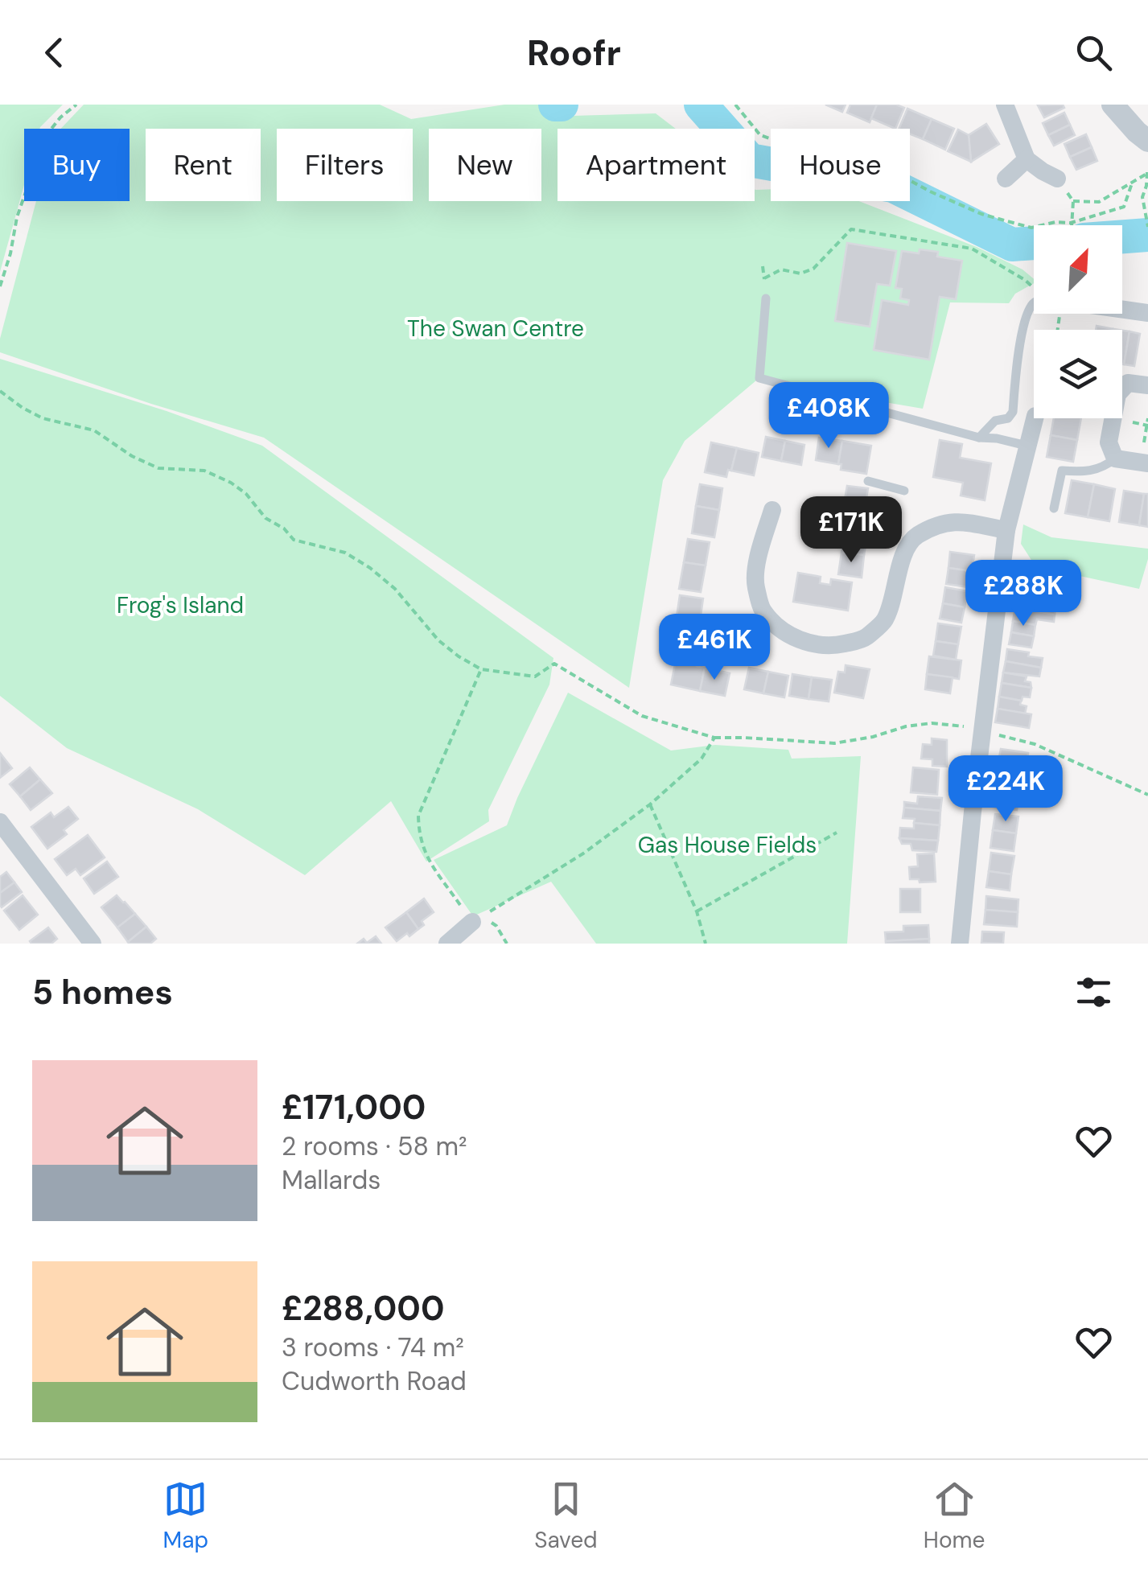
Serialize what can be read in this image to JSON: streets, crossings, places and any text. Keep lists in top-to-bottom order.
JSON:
{
  "parks": ["The Swan Centre", "Frog's Island", "Gas House Fields"],
  "north": "top right",
  "page": {
    "header": "Roofr",
    "chip": [
      "Buy",
      "Rent",
      "Filters",
      "New",
      "Apartment",
      "House"
    ],
    "price": [
      "£408K",
      "£171K",
      "£288K",
      "£461K",
      "£224K"
    ],
    "heading": "5 homes",
    "list": [
      {
        "name": "£171,000",
        "note": "2 rooms · 58 m² · Mallards"
      },
      {
        "name": "£288,000",
        "note": "3 rooms · 74 m² · Cudworth Road"
      }
    ],
    "tabs": ["Map", "Saved", "Home"]
  }
}
